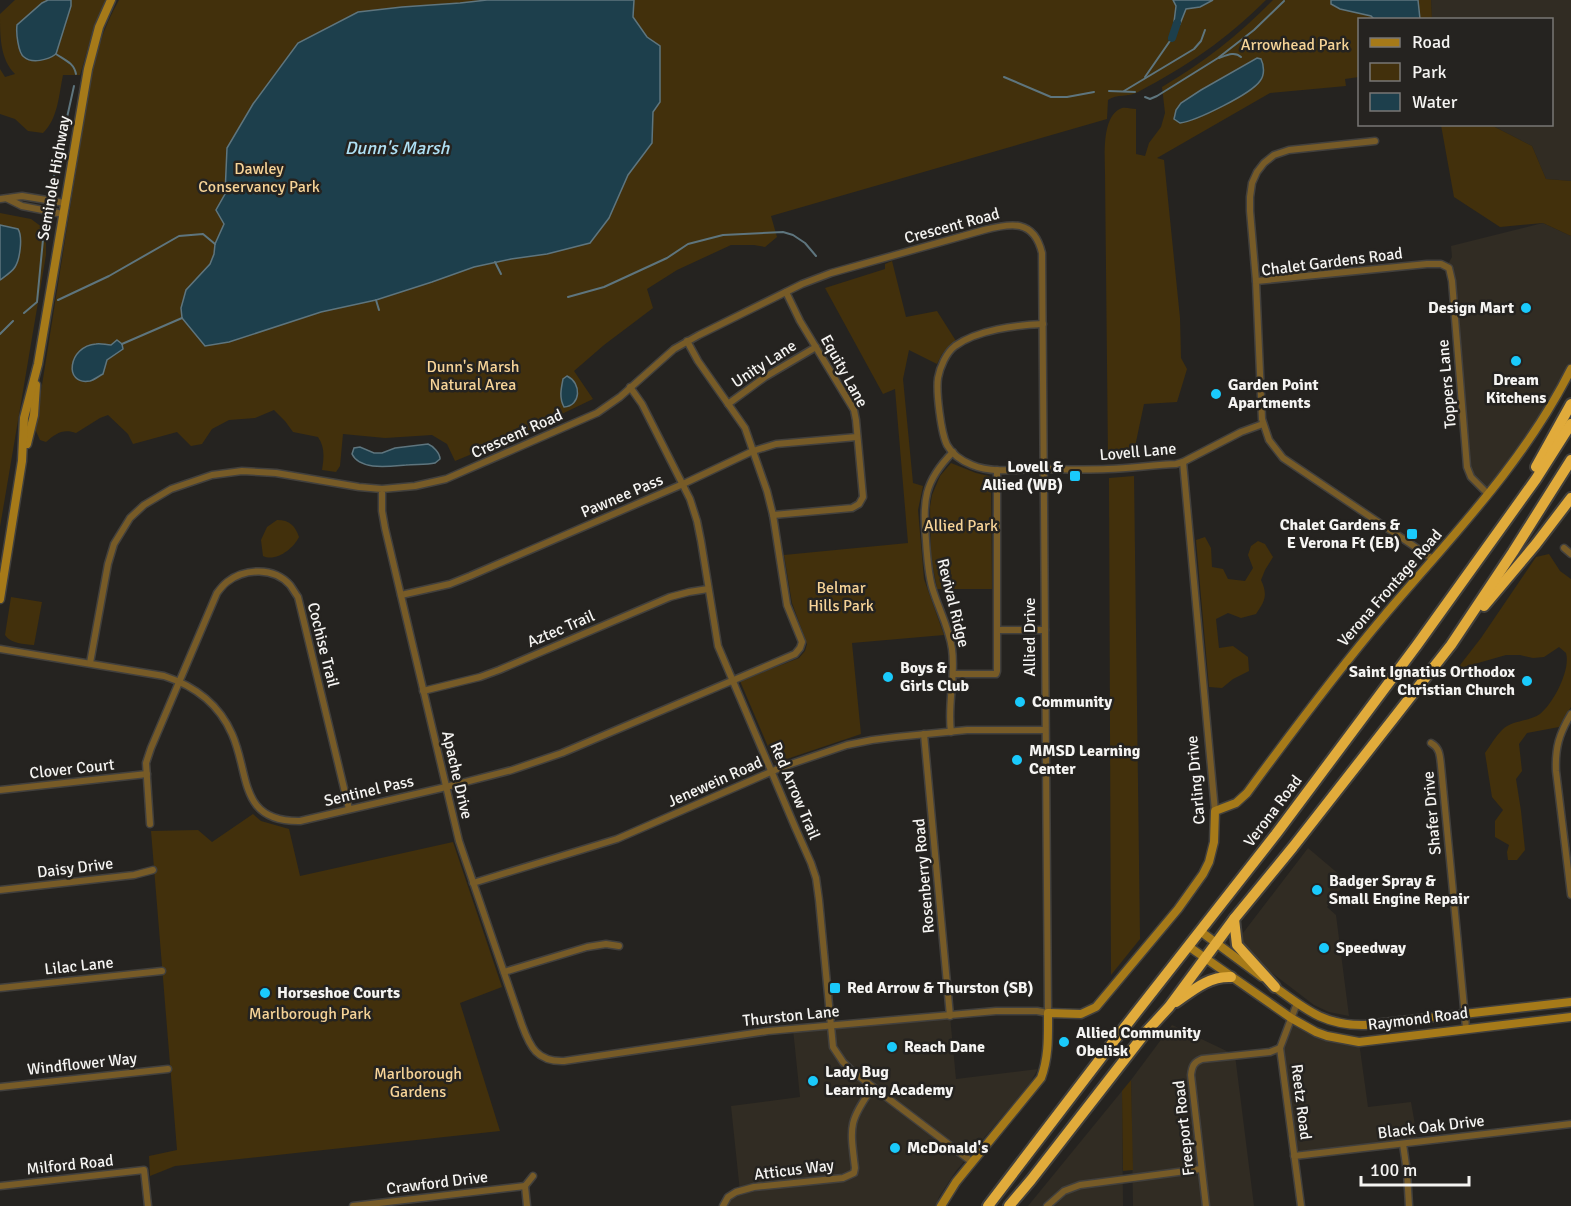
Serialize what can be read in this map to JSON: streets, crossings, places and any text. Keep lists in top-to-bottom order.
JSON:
{
  "streets": {
    "highway": ["Verona Road"],
    "street": [
      "Seminole Highway",
      "Crescent Road",
      "Chalet Gardens Road",
      "Unity Lane",
      "Equity Lane",
      "Toppers Lane",
      "Lovell Lane",
      "Pawnee Pass",
      "Verona Frontage Road",
      "Revival Ridge",
      "Aztec Trail",
      "Allied Drive",
      "Cochise Trail",
      "Clover Court",
      "Apache Drive",
      "Carling Drive",
      "Jenewein Road",
      "Sentinel Pass",
      "Red Arrow Trail",
      "Shafer Drive",
      "Daisy Drive",
      "Rosenberry Road",
      "Lilac Lane",
      "Thurston Lane",
      "Raymond Road",
      "Windflower Way",
      "Reetz Road",
      "Black Oak Drive",
      "Freeport Road",
      "Milford Road",
      "Atticus Way",
      "Crawford Drive"
    ]
  },
  "crossings": [
    ["Crescent Road", "Equity Lane"],
    ["Crescent Road", "Allied Drive"],
    ["Crescent Road", "Apache Drive"],
    ["Crescent Road", "Sentinel Pass"],
    ["Crescent Road", "Red Arrow Trail"],
    ["Chalet Gardens Road", "Toppers Lane"],
    ["Chalet Gardens Road", "Lovell Lane"],
    ["Chalet Gardens Road", "Verona Frontage Road"],
    ["Unity Lane", "Equity Lane"],
    ["Equity Lane", "Pawnee Pass"],
    ["Equity Lane", "Sentinel Pass"],
    ["Toppers Lane", "Verona Frontage Road"],
    ["Lovell Lane", "Revival Ridge"],
    ["Lovell Lane", "Allied Drive"],
    ["Lovell Lane", "Carling Drive"],
    ["Pawnee Pass", "Apache Drive"],
    ["Pawnee Pass", "Red Arrow Trail"],
    ["Verona Frontage Road", "Carling Drive"],
    ["Revival Ridge", "Jenewein Road"],
    ["Aztec Trail", "Apache Drive"],
    ["Aztec Trail", "Red Arrow Trail"],
    ["Allied Drive", "Carling Drive"],
    ["Allied Drive", "Jenewein Road"],
    ["Allied Drive", "Red Arrow Trail"],
    ["Allied Drive", "Thurston Lane"],
    ["Cochise Trail", "Clover Court"],
    ["Cochise Trail", "Sentinel Pass"],
    ["Apache Drive", "Jenewein Road"],
    ["Apache Drive", "Sentinel Pass"],
    ["Apache Drive", "Thurston Lane"],
    ["Carling Drive", "Thurston Lane"],
    ["Jenewein Road", "Red Arrow Trail"],
    ["Jenewein Road", "Rosenberry Road"],
    ["Sentinel Pass", "Red Arrow Trail"],
    ["Red Arrow Trail", "Thurston Lane"],
    ["Red Arrow Trail", "Atticus Way"],
    ["Verona Road", "Raymond Road"],
    ["Shafer Drive", "Raymond Road"],
    ["Rosenberry Road", "Thurston Lane"],
    ["Raymond Road", "Reetz Road"],
    ["Reetz Road", "Black Oak Drive"],
    ["Reetz Road", "Freeport Road"]
  ],
  "water": ["Dunn's Marsh"],
  "parks": [
    "Arrowhead Park",
    "Dawley Conservancy Park",
    "Dunn's Marsh Natural Area",
    "Allied Park",
    "Belmar Hills Park",
    "Marlborough Park",
    "Marlborough Gardens"
  ],
  "places": {
    "other": [
      "Design Mart",
      "Dream Kitchens",
      "Garden Point Apartments",
      "Boys & Girls Club",
      "Saint Ignatius Orthodox Christian Church",
      "Community",
      "MMSD Learning Center",
      "Badger Spray & Small Engine Repair",
      "Speedway",
      "Horseshoe Courts",
      "Allied Community Obelisk",
      "Reach Dane",
      "Lady Bug Learning Academy",
      "McDonald's"
    ],
    "transit": ["Lovell & Allied (WB)", "Chalet Gardens & E Verona Ft (EB)", "Red Arrow & Thurston (SB)"]
  },
  "legend": ["Road", "Park", "Water"],
  "scale_bar": "100 m"
}
